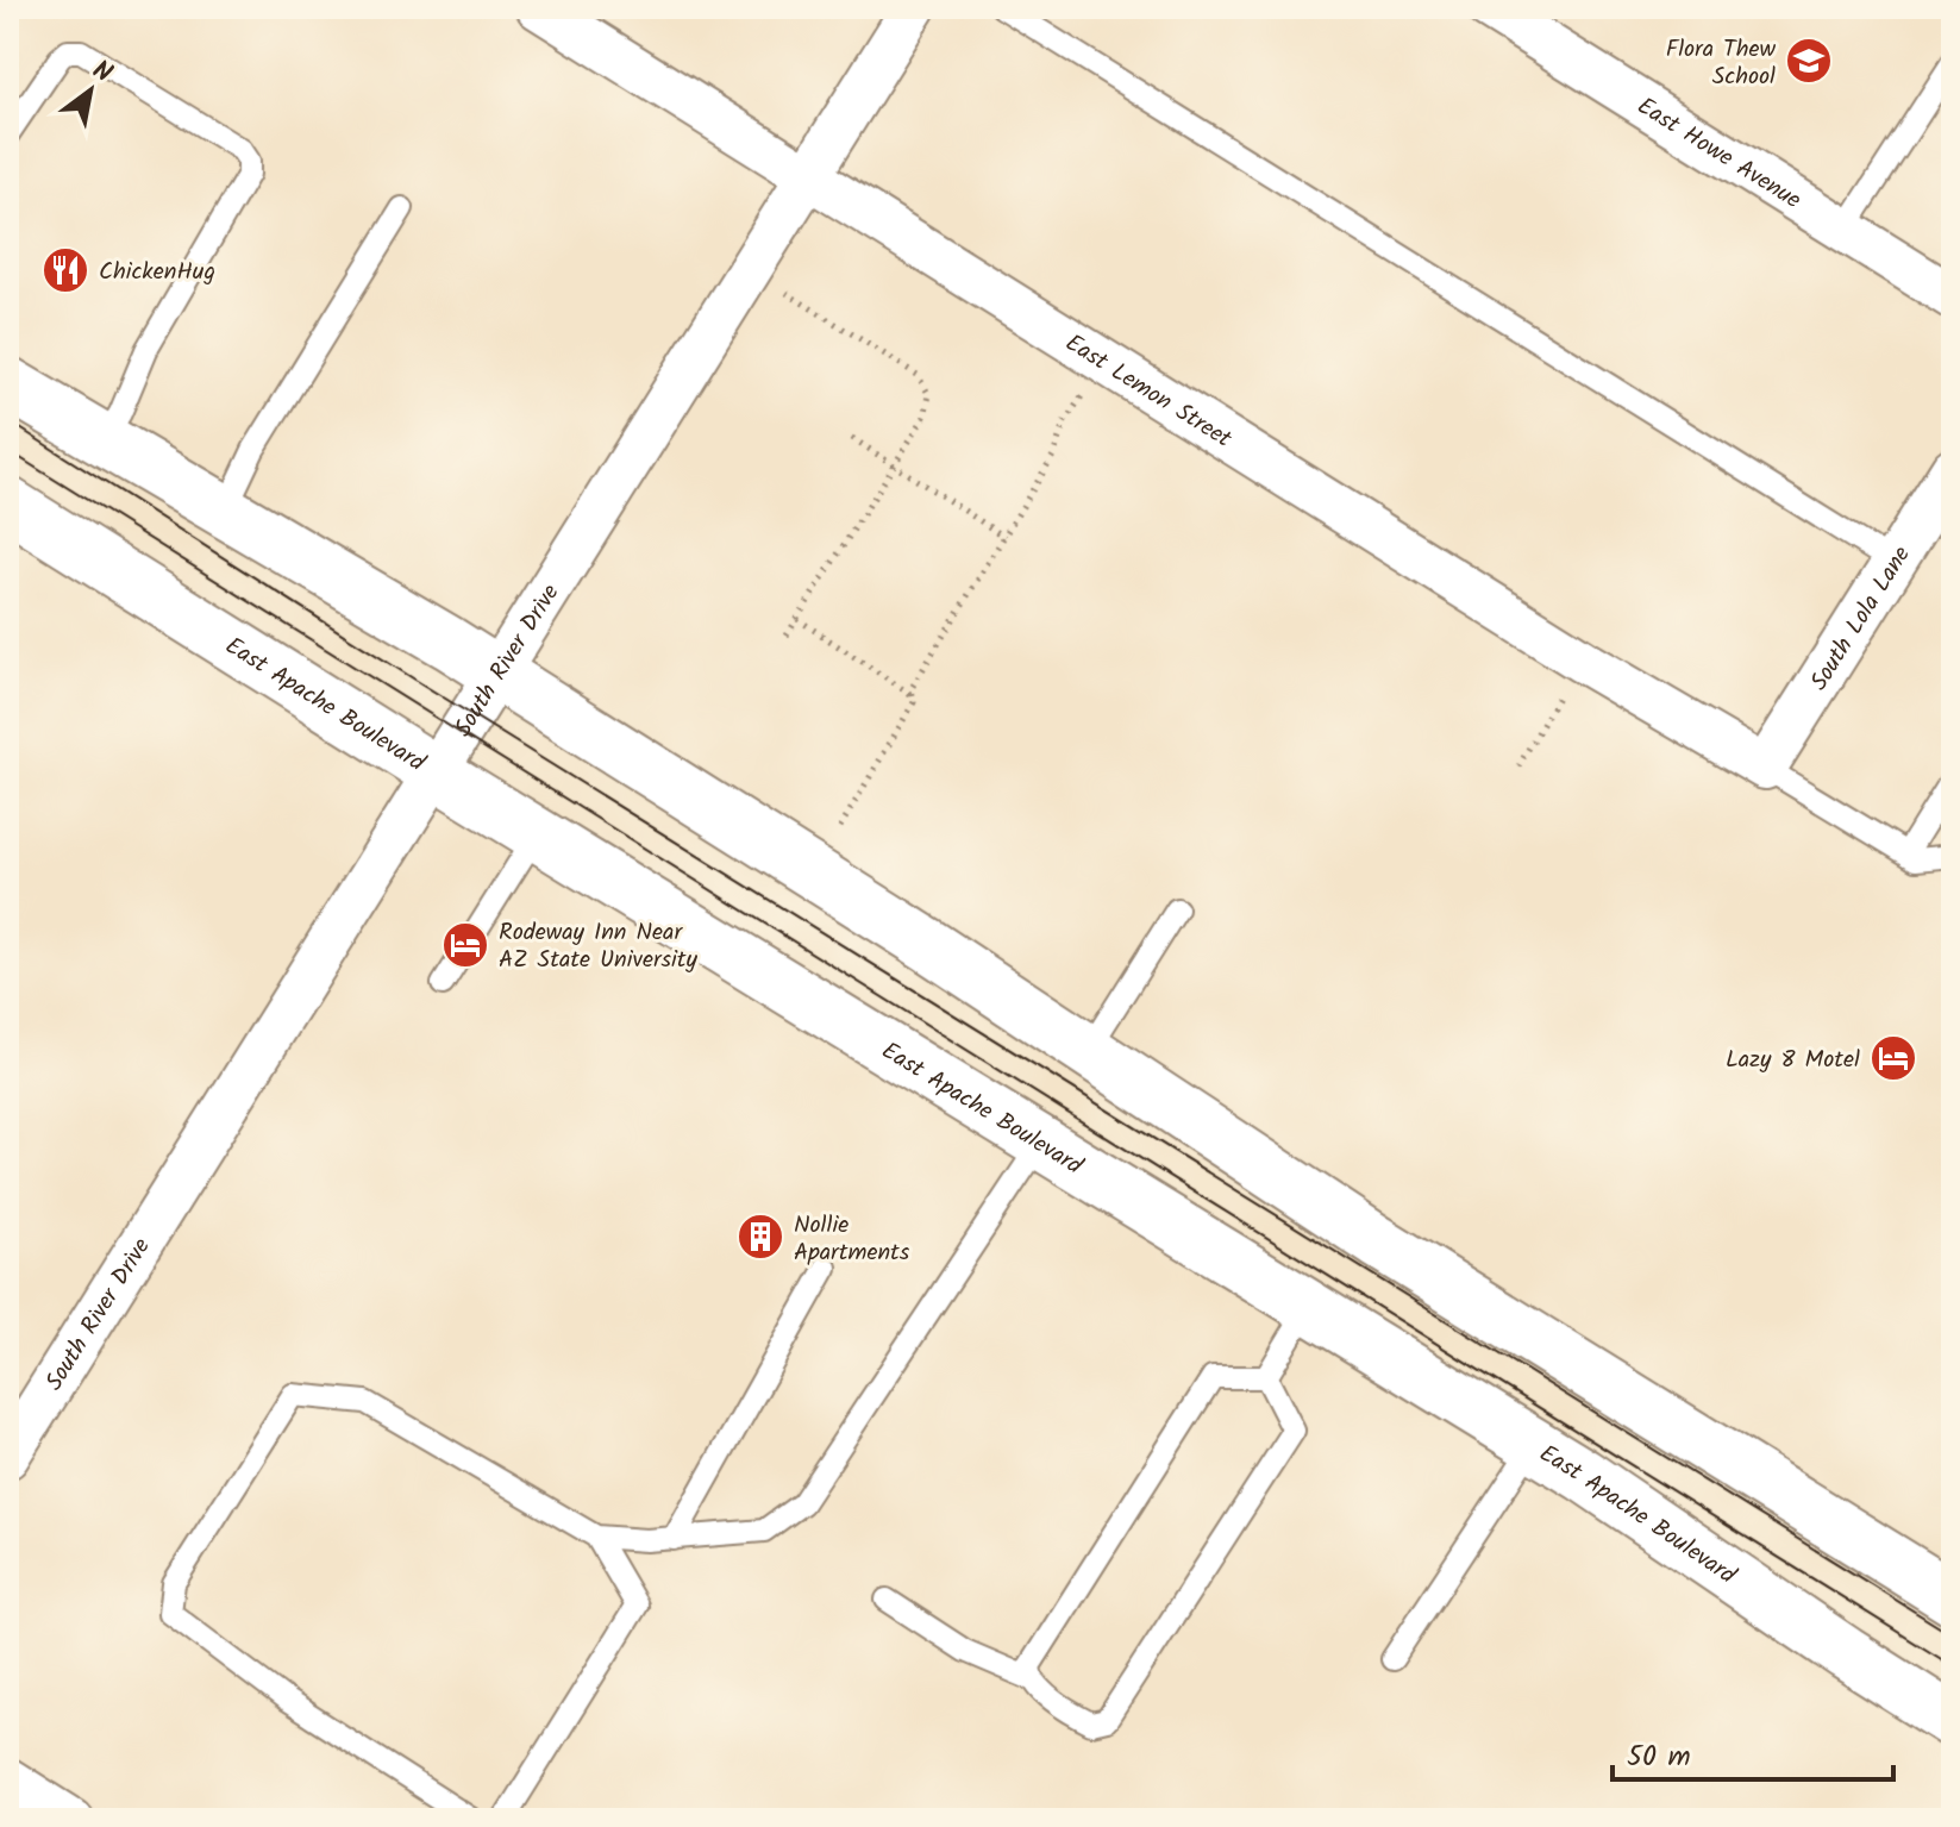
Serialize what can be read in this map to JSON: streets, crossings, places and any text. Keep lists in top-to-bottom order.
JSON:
{
  "streets": {
    "main road": ["East Apache Boulevard"],
    "street": [
      "East Howe Avenue",
      "East Lemon Street",
      "South Lola Lane",
      "South River Drive"
    ]
  },
  "crossings": [
    ["East Lemon Street", "South Lola Lane"],
    ["East Lemon Street", "South River Drive"],
    ["South River Drive", "East Apache Boulevard"]
  ],
  "places": {
    "school or university": ["Flora Thew School"],
    "restaurant": ["ChickenHug"],
    "hotel": ["Rodeway Inn Near AZ State University", "Lazy 8 Motel"],
    "building": ["Nollie Apartments"]
  },
  "scale_bar": "50 m",
  "north": "top right"
}
